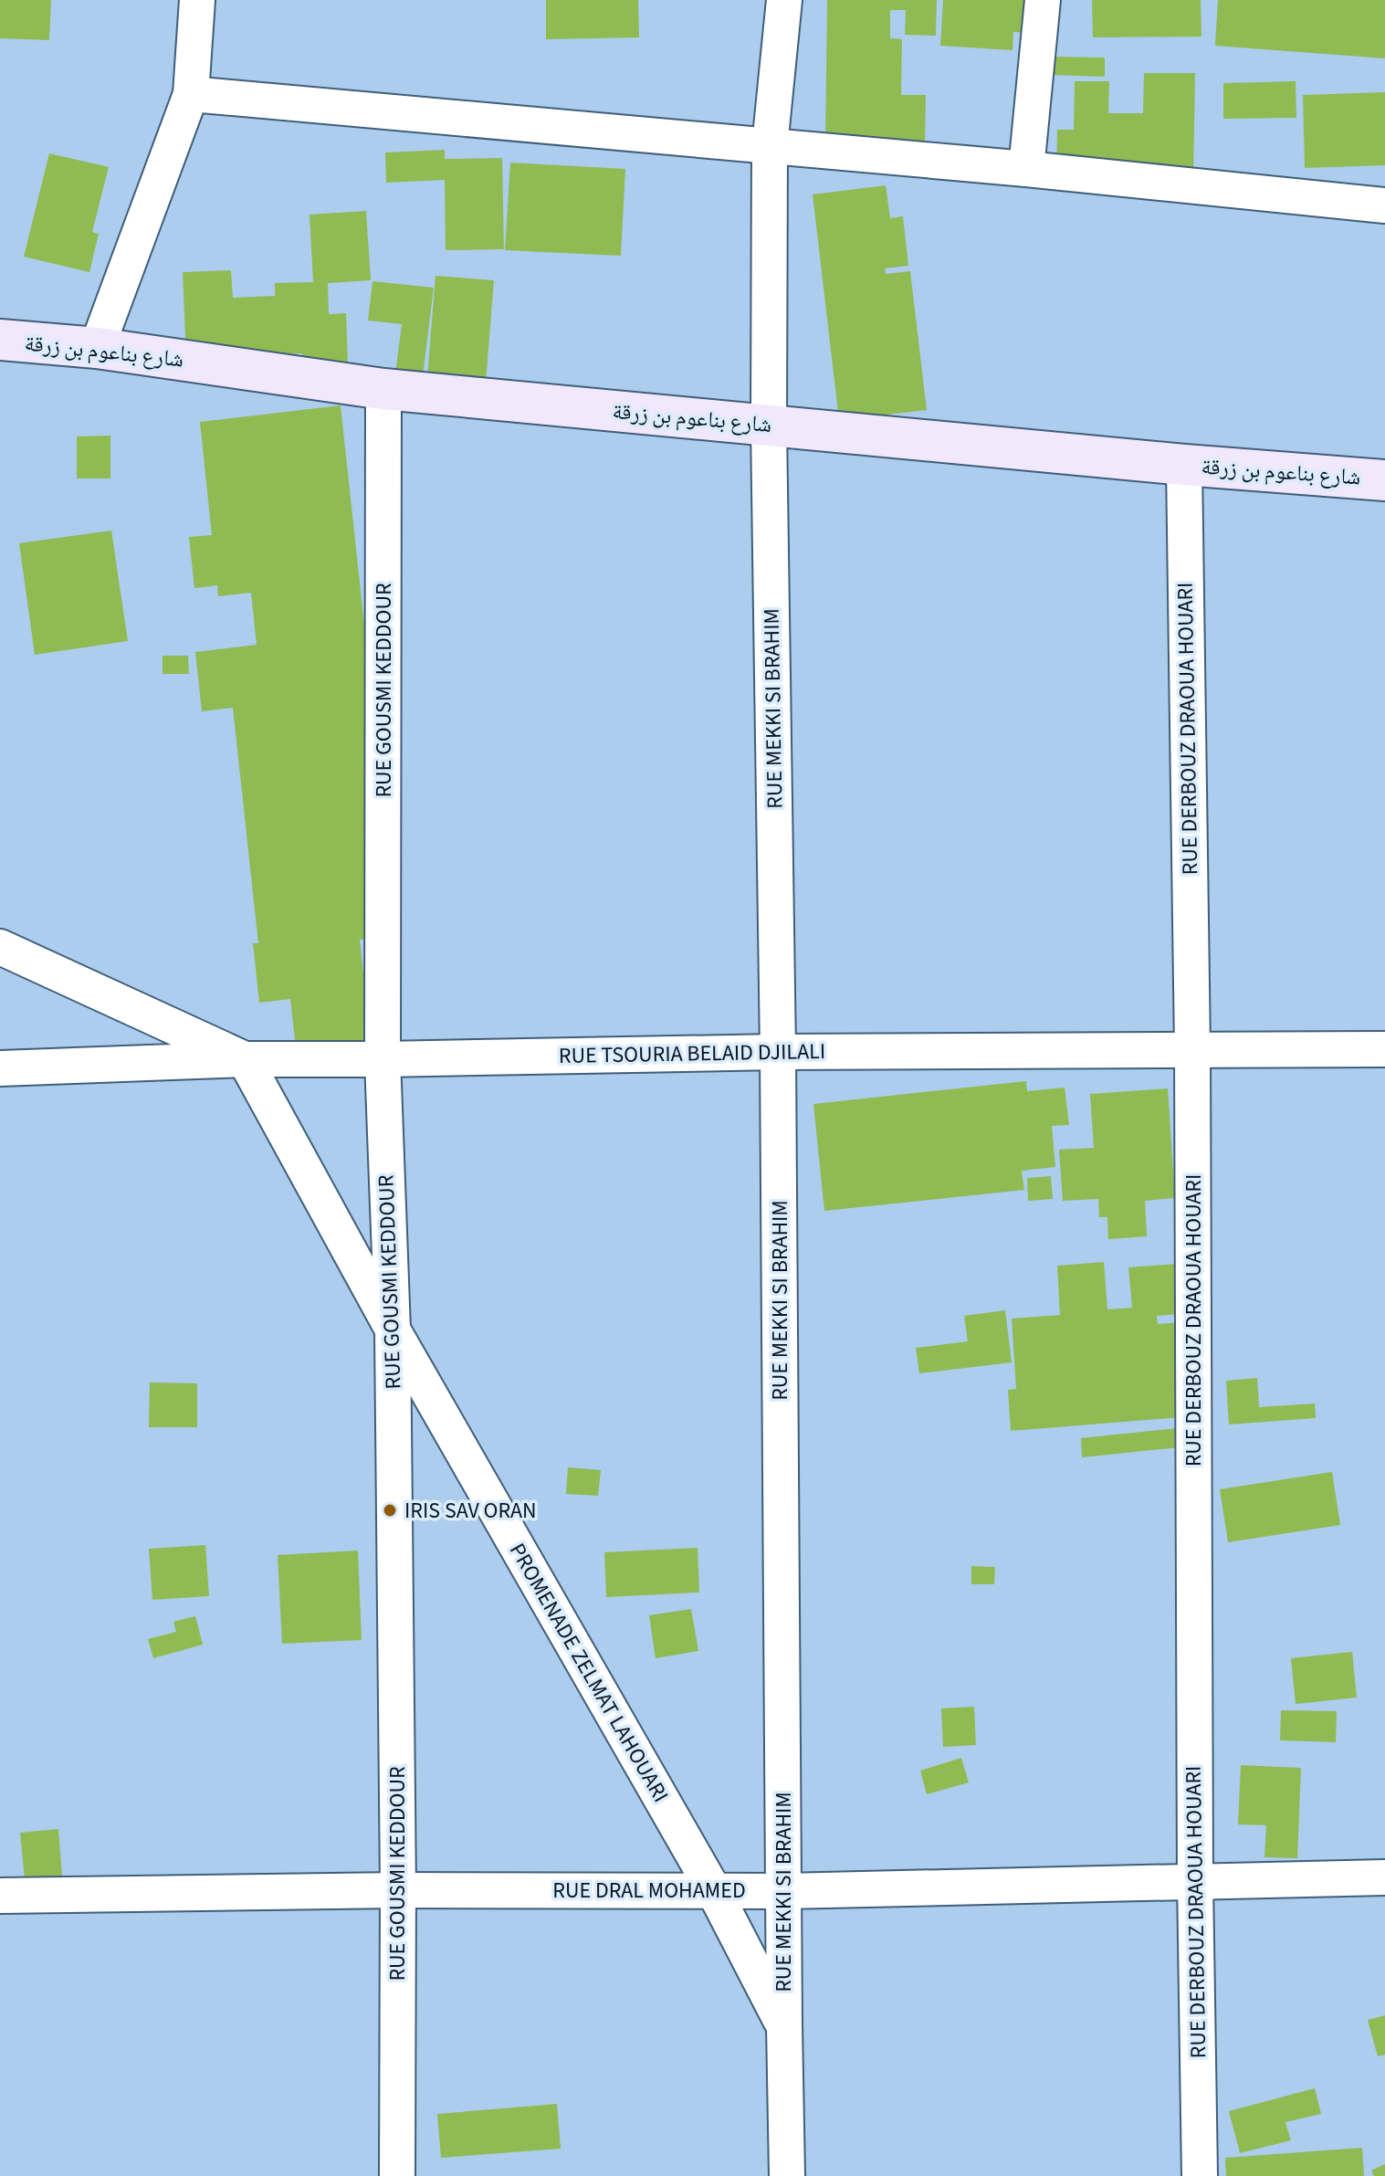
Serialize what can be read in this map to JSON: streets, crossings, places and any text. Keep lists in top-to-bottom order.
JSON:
{
  "streets": {
    "street": [
      "شارع بناعوم بن زرقة",
      "RUE GOUSMI KEDDOUR",
      "RUE MEKKI SI BRAHIM",
      "RUE DERBOUZ DRAOUA HOUARI",
      "RUE TSOURIA BELAID DJILALI",
      "PROMENADE ZELMAT LAHOUARI",
      "RUE DRAL MOHAMED"
    ]
  },
  "crossings": [
    ["شارع بناعوم بن زرقة", "RUE GOUSMI KEDDOUR"],
    ["شارع بناعوم بن زرقة", "RUE MEKKI SI BRAHIM"],
    ["شارع بناعوم بن زرقة", "RUE DERBOUZ DRAOUA HOUARI"],
    ["RUE GOUSMI KEDDOUR", "RUE TSOURIA BELAID DJILALI"],
    ["RUE GOUSMI KEDDOUR", "PROMENADE ZELMAT LAHOUARI"],
    ["RUE GOUSMI KEDDOUR", "RUE DRAL MOHAMED"],
    ["RUE MEKKI SI BRAHIM", "RUE TSOURIA BELAID DJILALI"],
    ["RUE MEKKI SI BRAHIM", "PROMENADE ZELMAT LAHOUARI"],
    ["RUE MEKKI SI BRAHIM", "RUE DRAL MOHAMED"],
    ["RUE DERBOUZ DRAOUA HOUARI", "RUE TSOURIA BELAID DJILALI"],
    ["RUE DERBOUZ DRAOUA HOUARI", "RUE DRAL MOHAMED"],
    ["RUE TSOURIA BELAID DJILALI", "PROMENADE ZELMAT LAHOUARI"],
    ["PROMENADE ZELMAT LAHOUARI", "RUE DRAL MOHAMED"]
  ],
  "places": ["IRIS SAV ORAN"]
}
